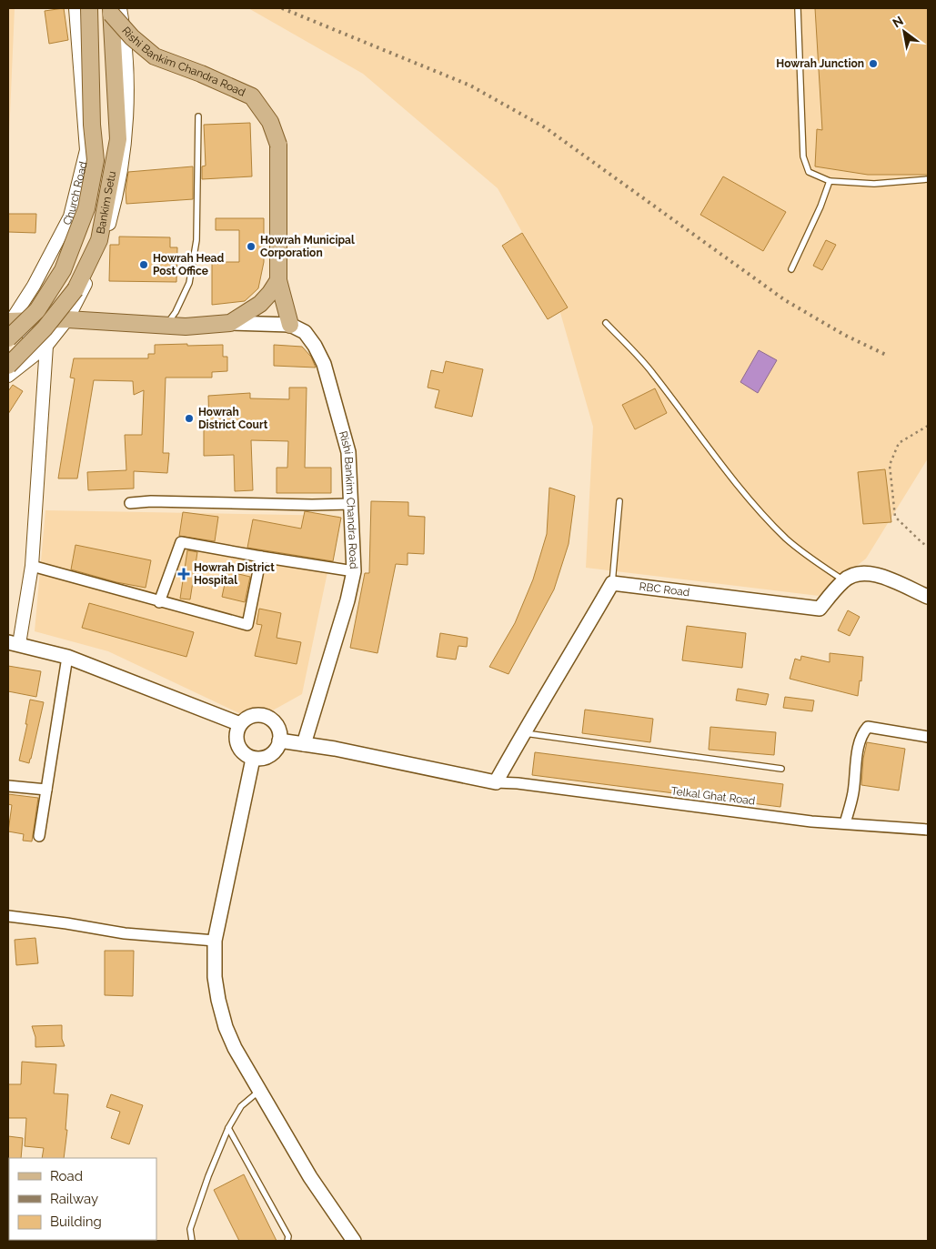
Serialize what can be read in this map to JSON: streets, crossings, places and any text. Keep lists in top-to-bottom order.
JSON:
{
  "streets": {
    "main road": ["Rishi Bankim Chandra Road", "Bankim Setu", "RBC Road"],
    "street": ["Church Road", "Telkal Ghat Road"]
  },
  "crossings": [
    ["Rishi Bankim Chandra Road", "Bankim Setu"]
  ],
  "places": {
    "other": [
      "Howrah Junction",
      "Howrah Municipal Corporation",
      "Howrah Head Post Office",
      "Howrah District Court"
    ],
    "health": ["Howrah District Hospital"]
  },
  "legend": ["Road", "Railway", "Building"],
  "north": "top left"
}
